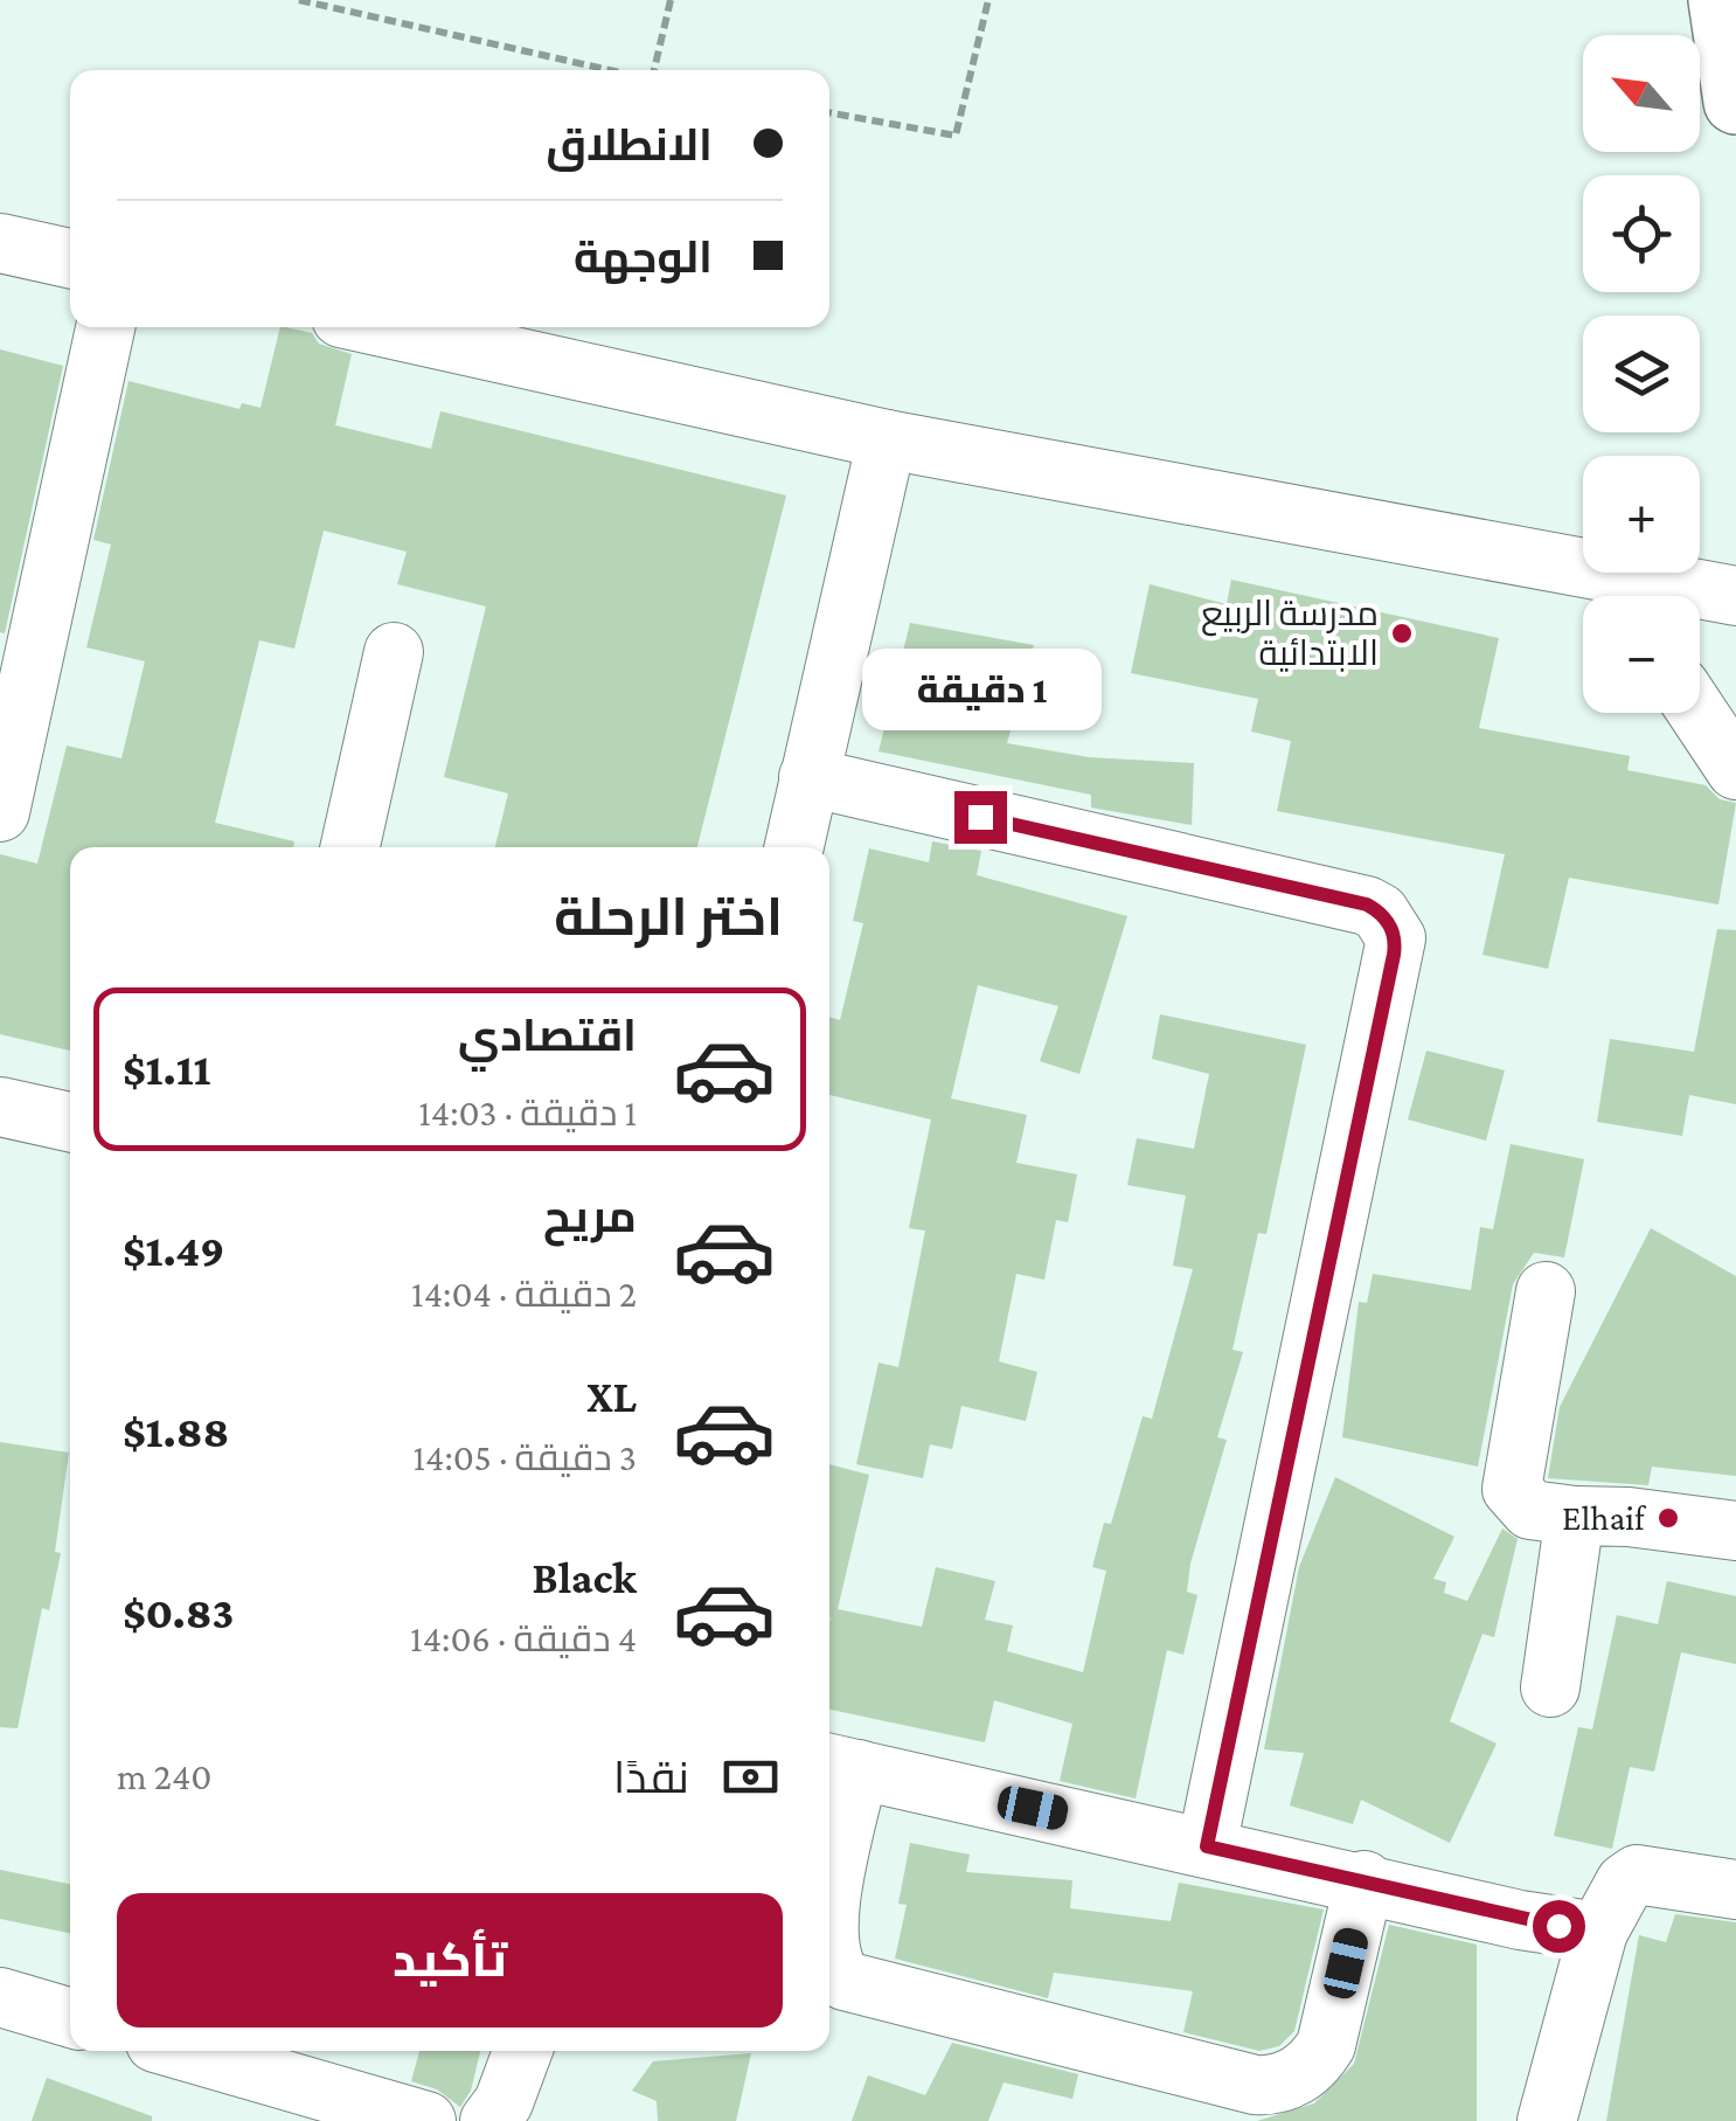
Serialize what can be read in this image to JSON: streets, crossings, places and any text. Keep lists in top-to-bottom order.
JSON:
{
  "places": ["مدرسة الربيع الابتدائية", "Elhaif"],
  "north": "top left",
  "page": {
    "map_buttons": ["+", "−"],
    "banner": ["الانطلاق", "الوجهة"],
    "bubble": "1 دقيقة",
    "heading": "اختر الرحلة",
    "list": [
      {
        "name": "اقتصادي",
        "note": "1 دقيقة · 14:03",
        "value": "$1.11"
      },
      {
        "name": "مريح",
        "note": "2 دقيقة · 14:04",
        "value": "$1.49"
      },
      {
        "name": "XL",
        "note": "3 دقيقة · 14:05",
        "value": "$1.88"
      },
      {
        "name": "Black",
        "note": "4 دقيقة · 14:06",
        "value": "$0.83"
      }
    ],
    "pay": ["نقدًا", "240 m"],
    "buttons": "تأكيد"
  }
}
